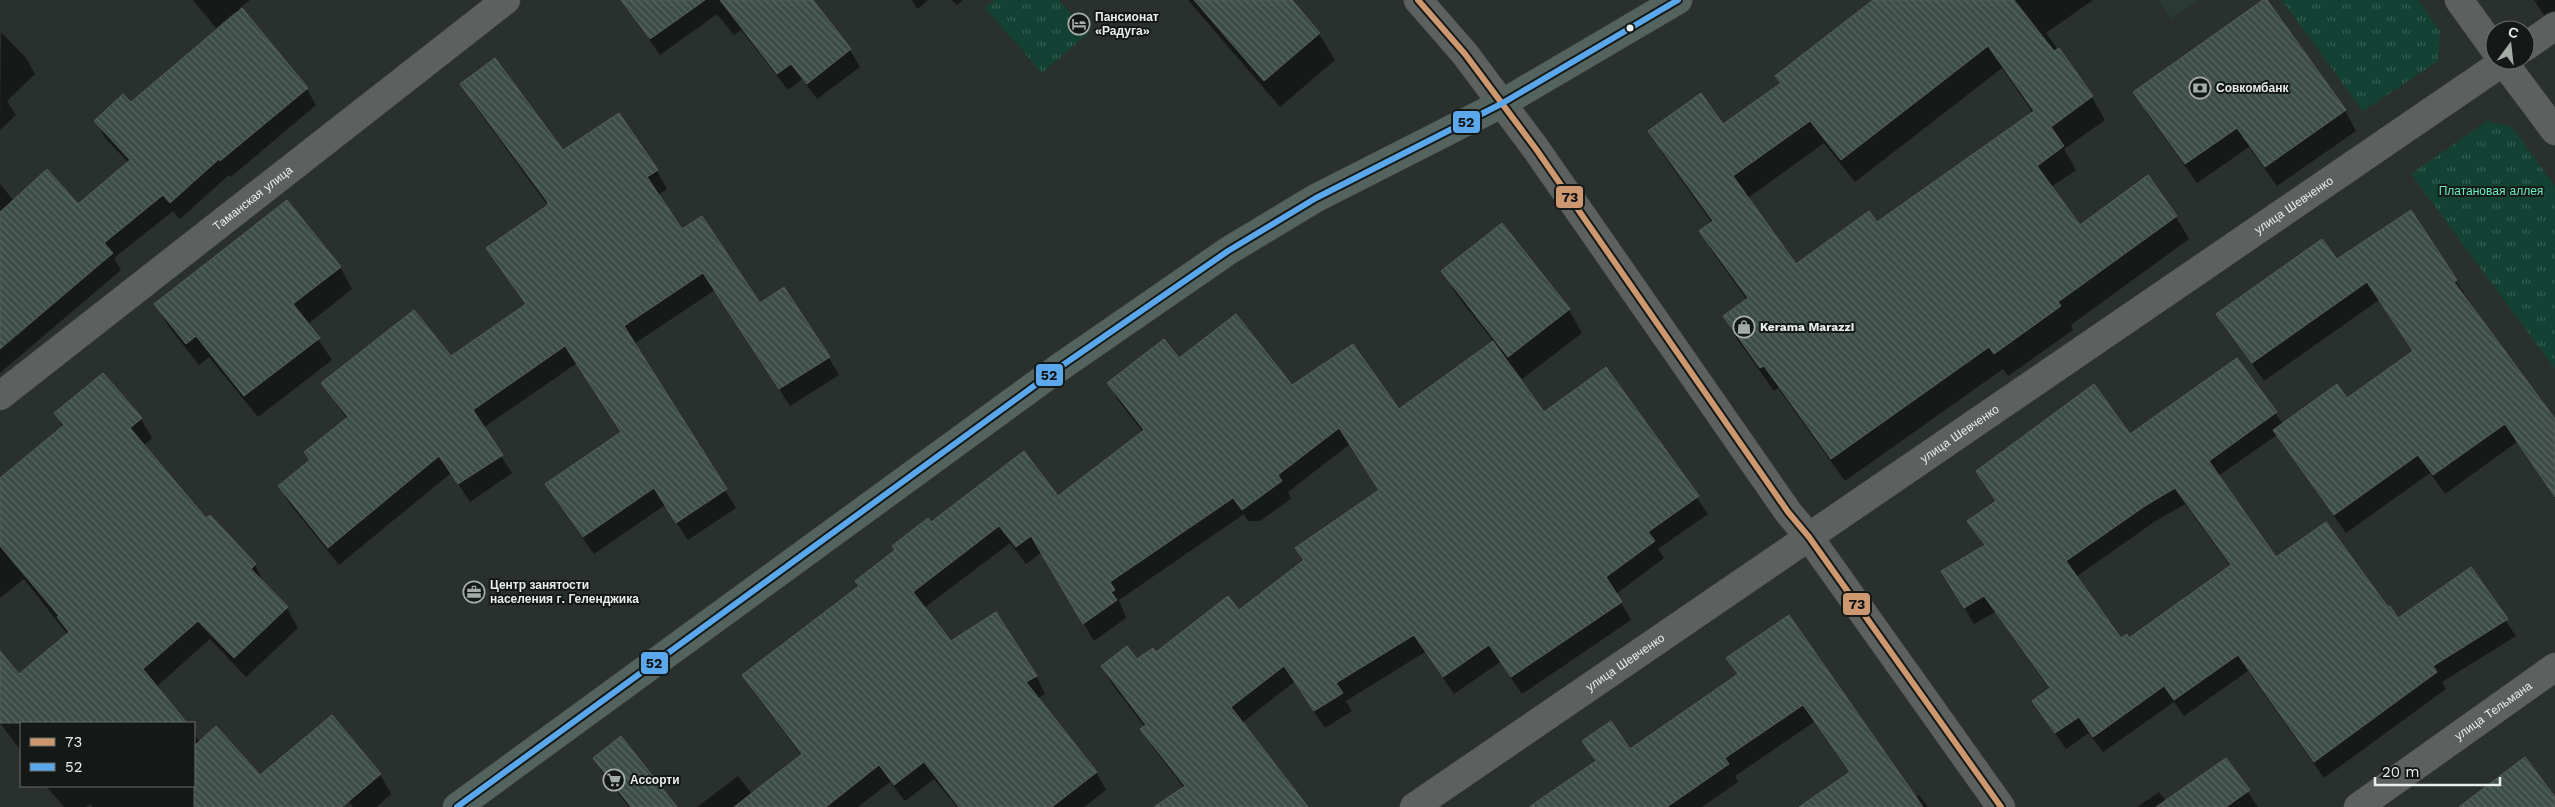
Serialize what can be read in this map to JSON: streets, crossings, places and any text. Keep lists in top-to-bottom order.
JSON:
{
  "streets": {
    "street": ["Таманская улица", "улица Шевченко", "улица Тельмана"]
  },
  "parks": ["Платановая аллея"],
  "places": {
    "hotel": ["Пансионат «Радуга»"],
    "bank": ["Совкомбанк"],
    "shop": ["Kerama Marazzi"],
    "office": ["Центр занятости населения г. Геленджика"],
    "supermarket": ["Ассорти"]
  },
  "lines": ["transit line 73", "transit line 52"],
  "legend": ["73", "52"],
  "scale_bar": "20 m",
  "north": "top"
}
